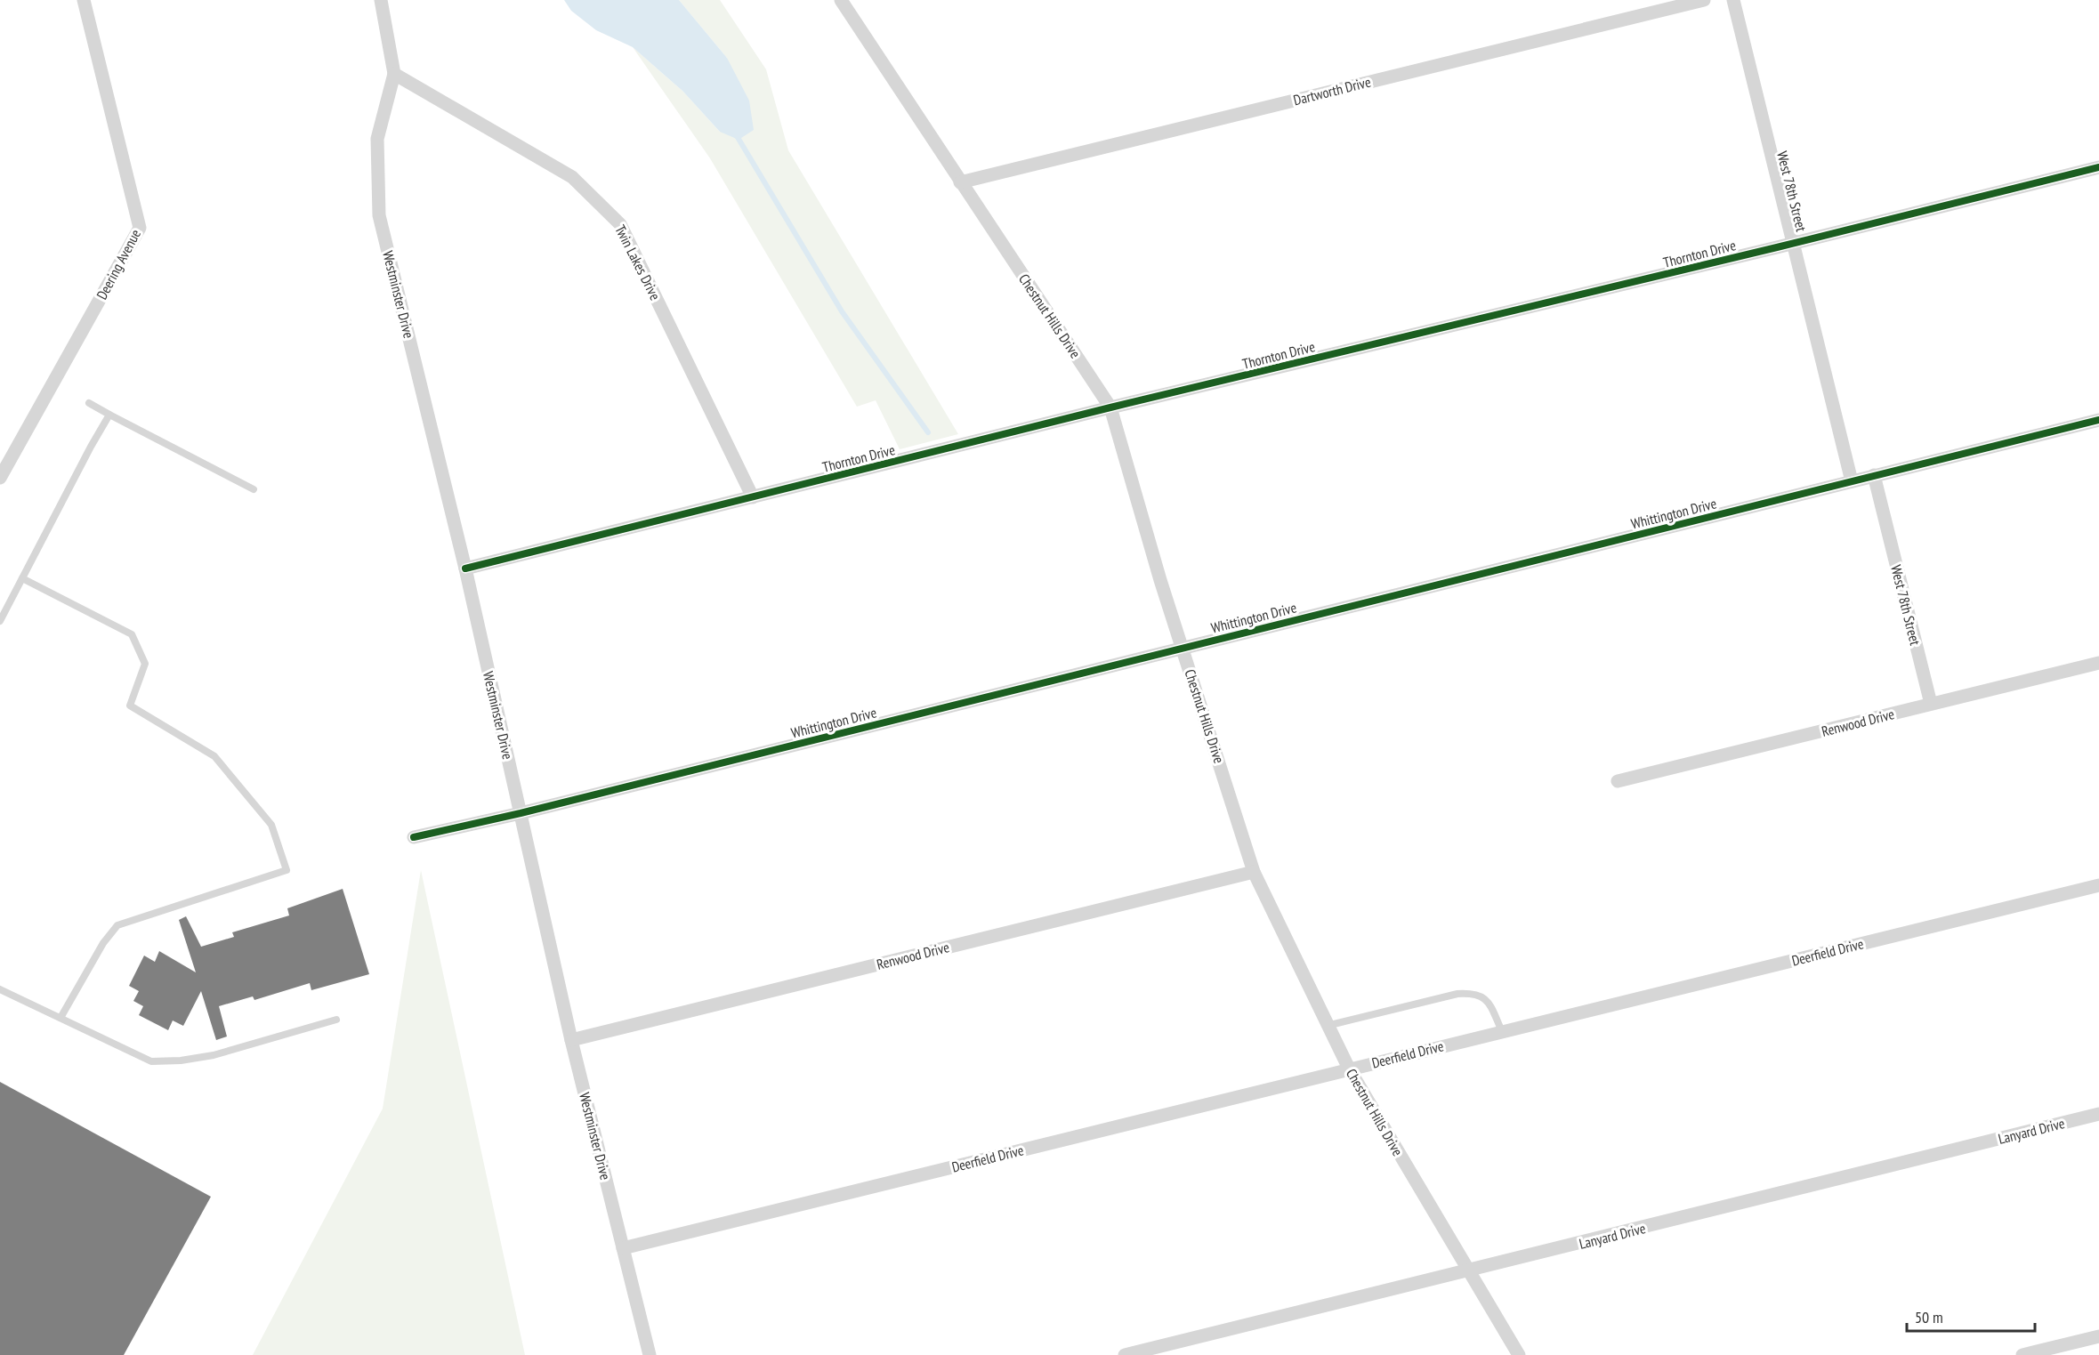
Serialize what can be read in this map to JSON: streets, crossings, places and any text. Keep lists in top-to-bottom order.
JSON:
{
  "streets": {
    "street": [
      "Dartworth Drive",
      "West 78th Street",
      "Thornton Drive",
      "Twin Lakes Drive",
      "Deering Avenue",
      "Westminster Drive",
      "Chestnut Hills Drive",
      "Whittington Drive",
      "Renwood Drive",
      "Deerfield Drive",
      "Lanyard Drive"
    ]
  },
  "crossings": [
    ["Dartworth Drive", "Chestnut Hills Drive"],
    ["West 78th Street", "Thornton Drive"],
    ["West 78th Street", "Whittington Drive"],
    ["West 78th Street", "Renwood Drive"],
    ["Thornton Drive", "Twin Lakes Drive"],
    ["Thornton Drive", "Westminster Drive"],
    ["Thornton Drive", "Chestnut Hills Drive"],
    ["Twin Lakes Drive", "Westminster Drive"],
    ["Westminster Drive", "Whittington Drive"],
    ["Westminster Drive", "Renwood Drive"],
    ["Westminster Drive", "Deerfield Drive"],
    ["Chestnut Hills Drive", "Whittington Drive"],
    ["Chestnut Hills Drive", "Renwood Drive"],
    ["Chestnut Hills Drive", "Deerfield Drive"],
    ["Chestnut Hills Drive", "Lanyard Drive"]
  ],
  "scale_bar": "50 m"
}
